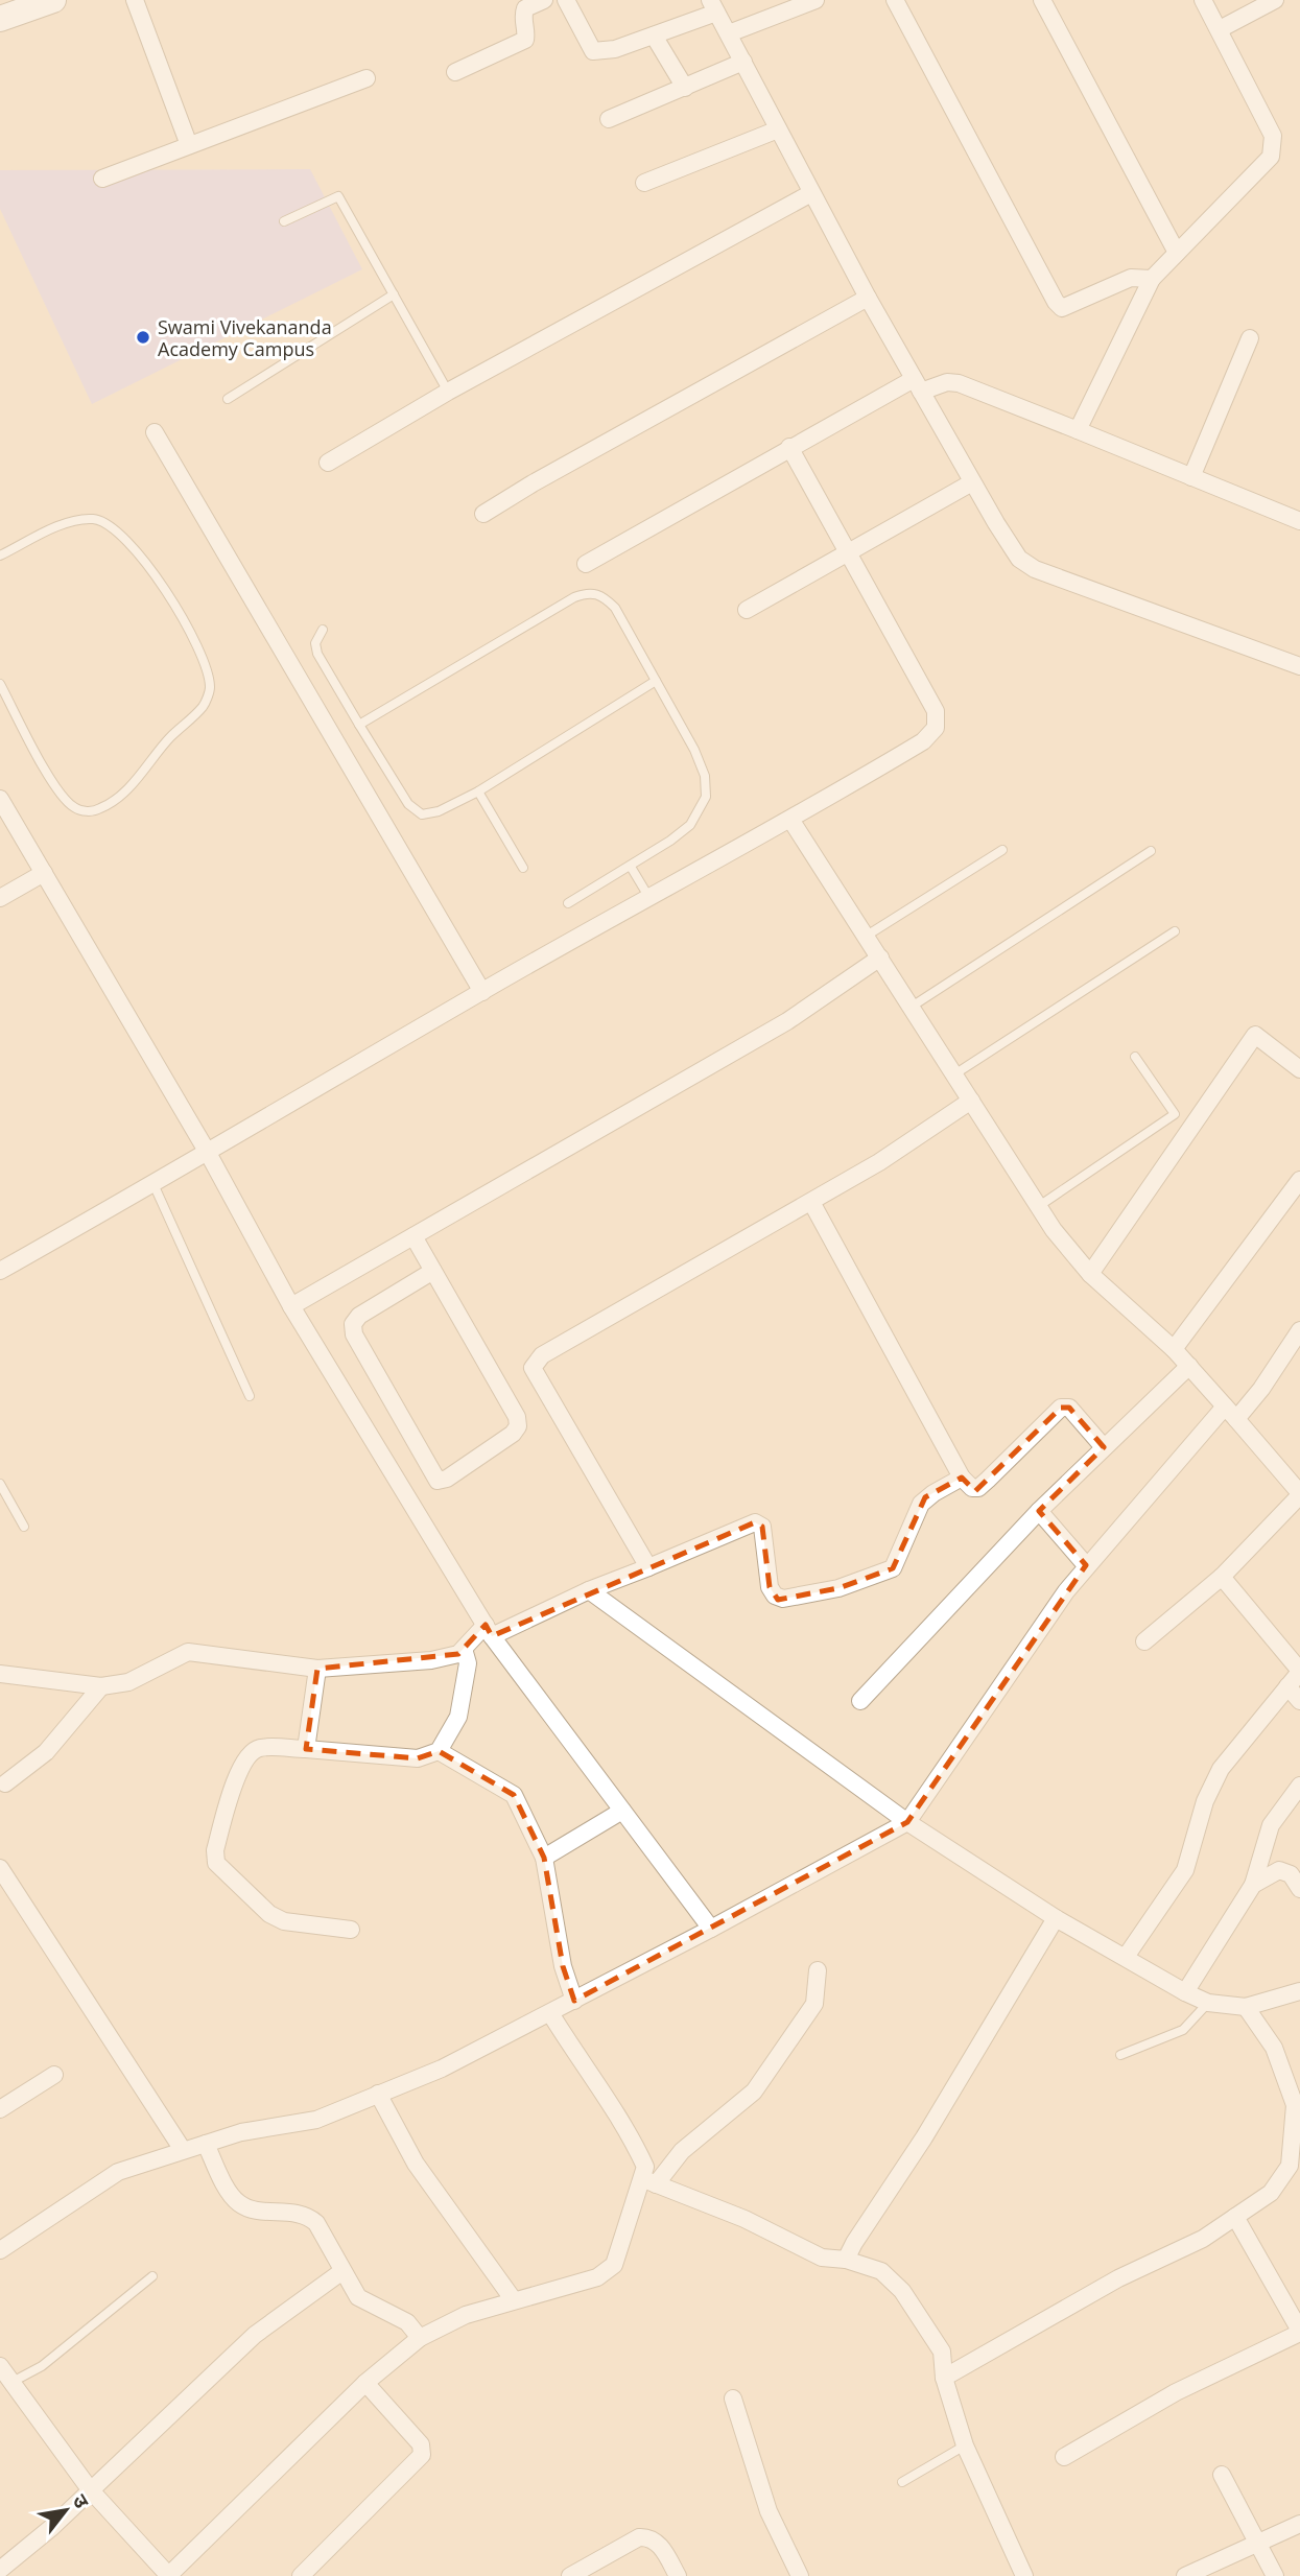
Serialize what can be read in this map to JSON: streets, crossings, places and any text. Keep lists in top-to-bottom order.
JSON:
{
  "places": ["Swami Vivekananda Academy Campus"],
  "north": "top right"
}
